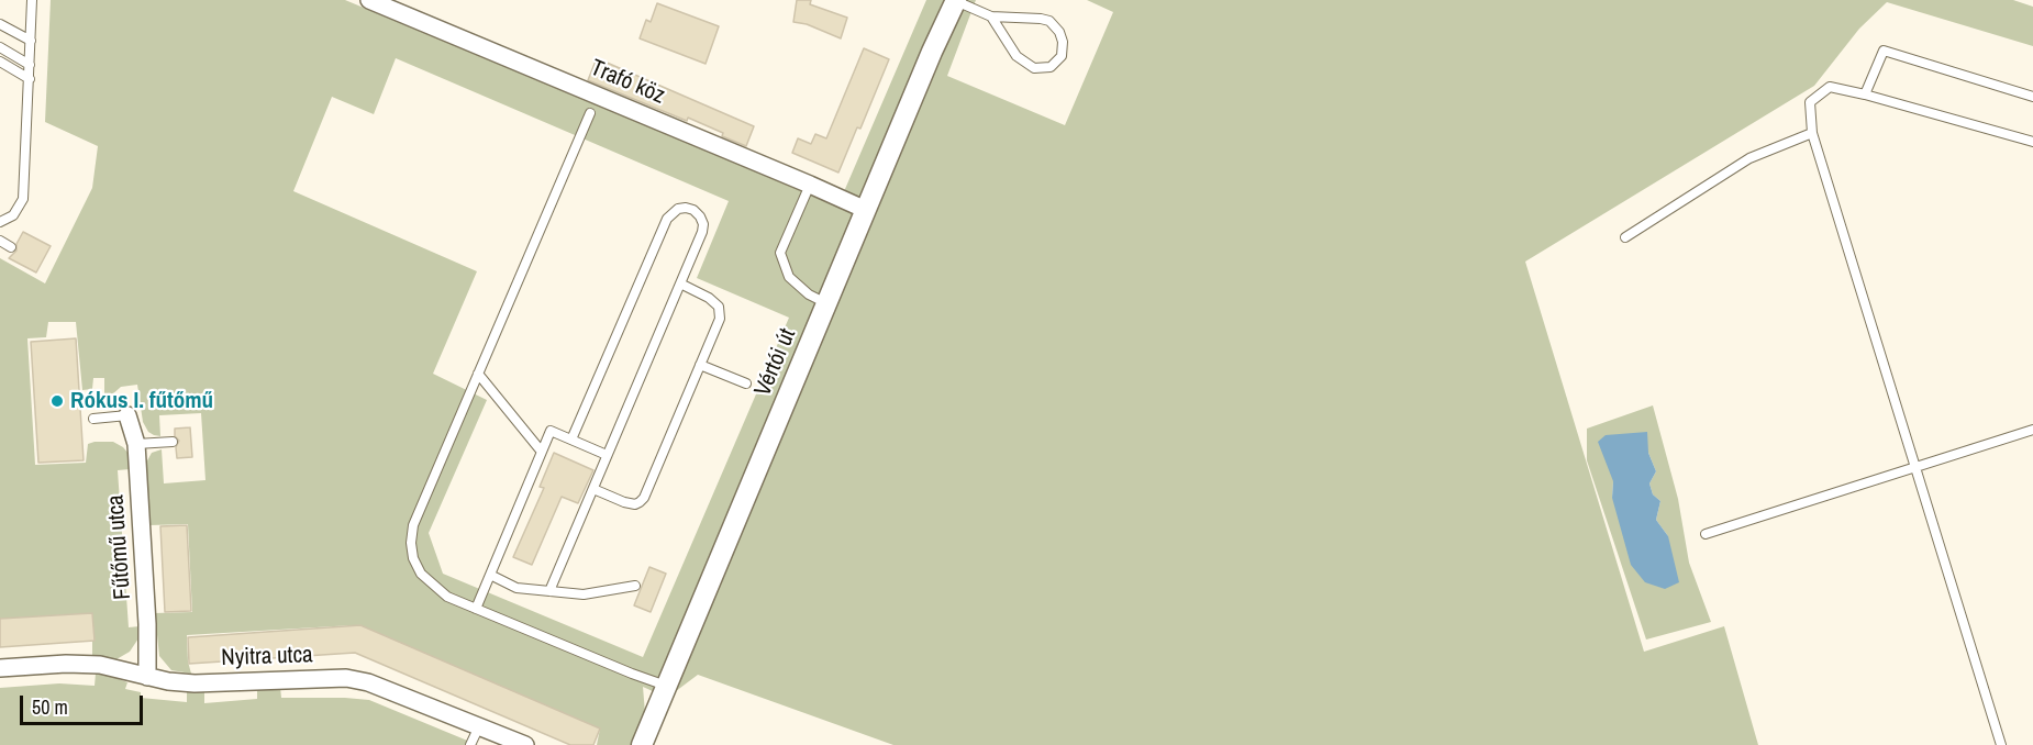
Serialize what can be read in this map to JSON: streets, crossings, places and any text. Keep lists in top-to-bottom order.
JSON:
{
  "streets": {
    "street": [
      "Trafó köz",
      "Vértói út",
      "Fűtőmű utca",
      "Nyitra utca"
    ]
  },
  "crossings": [
    ["Trafó köz", "Vértói út"],
    ["Fűtőmű utca", "Nyitra utca"]
  ],
  "places": ["Rókus I. fűtőmű"],
  "scale_bar": "50 m"
}
